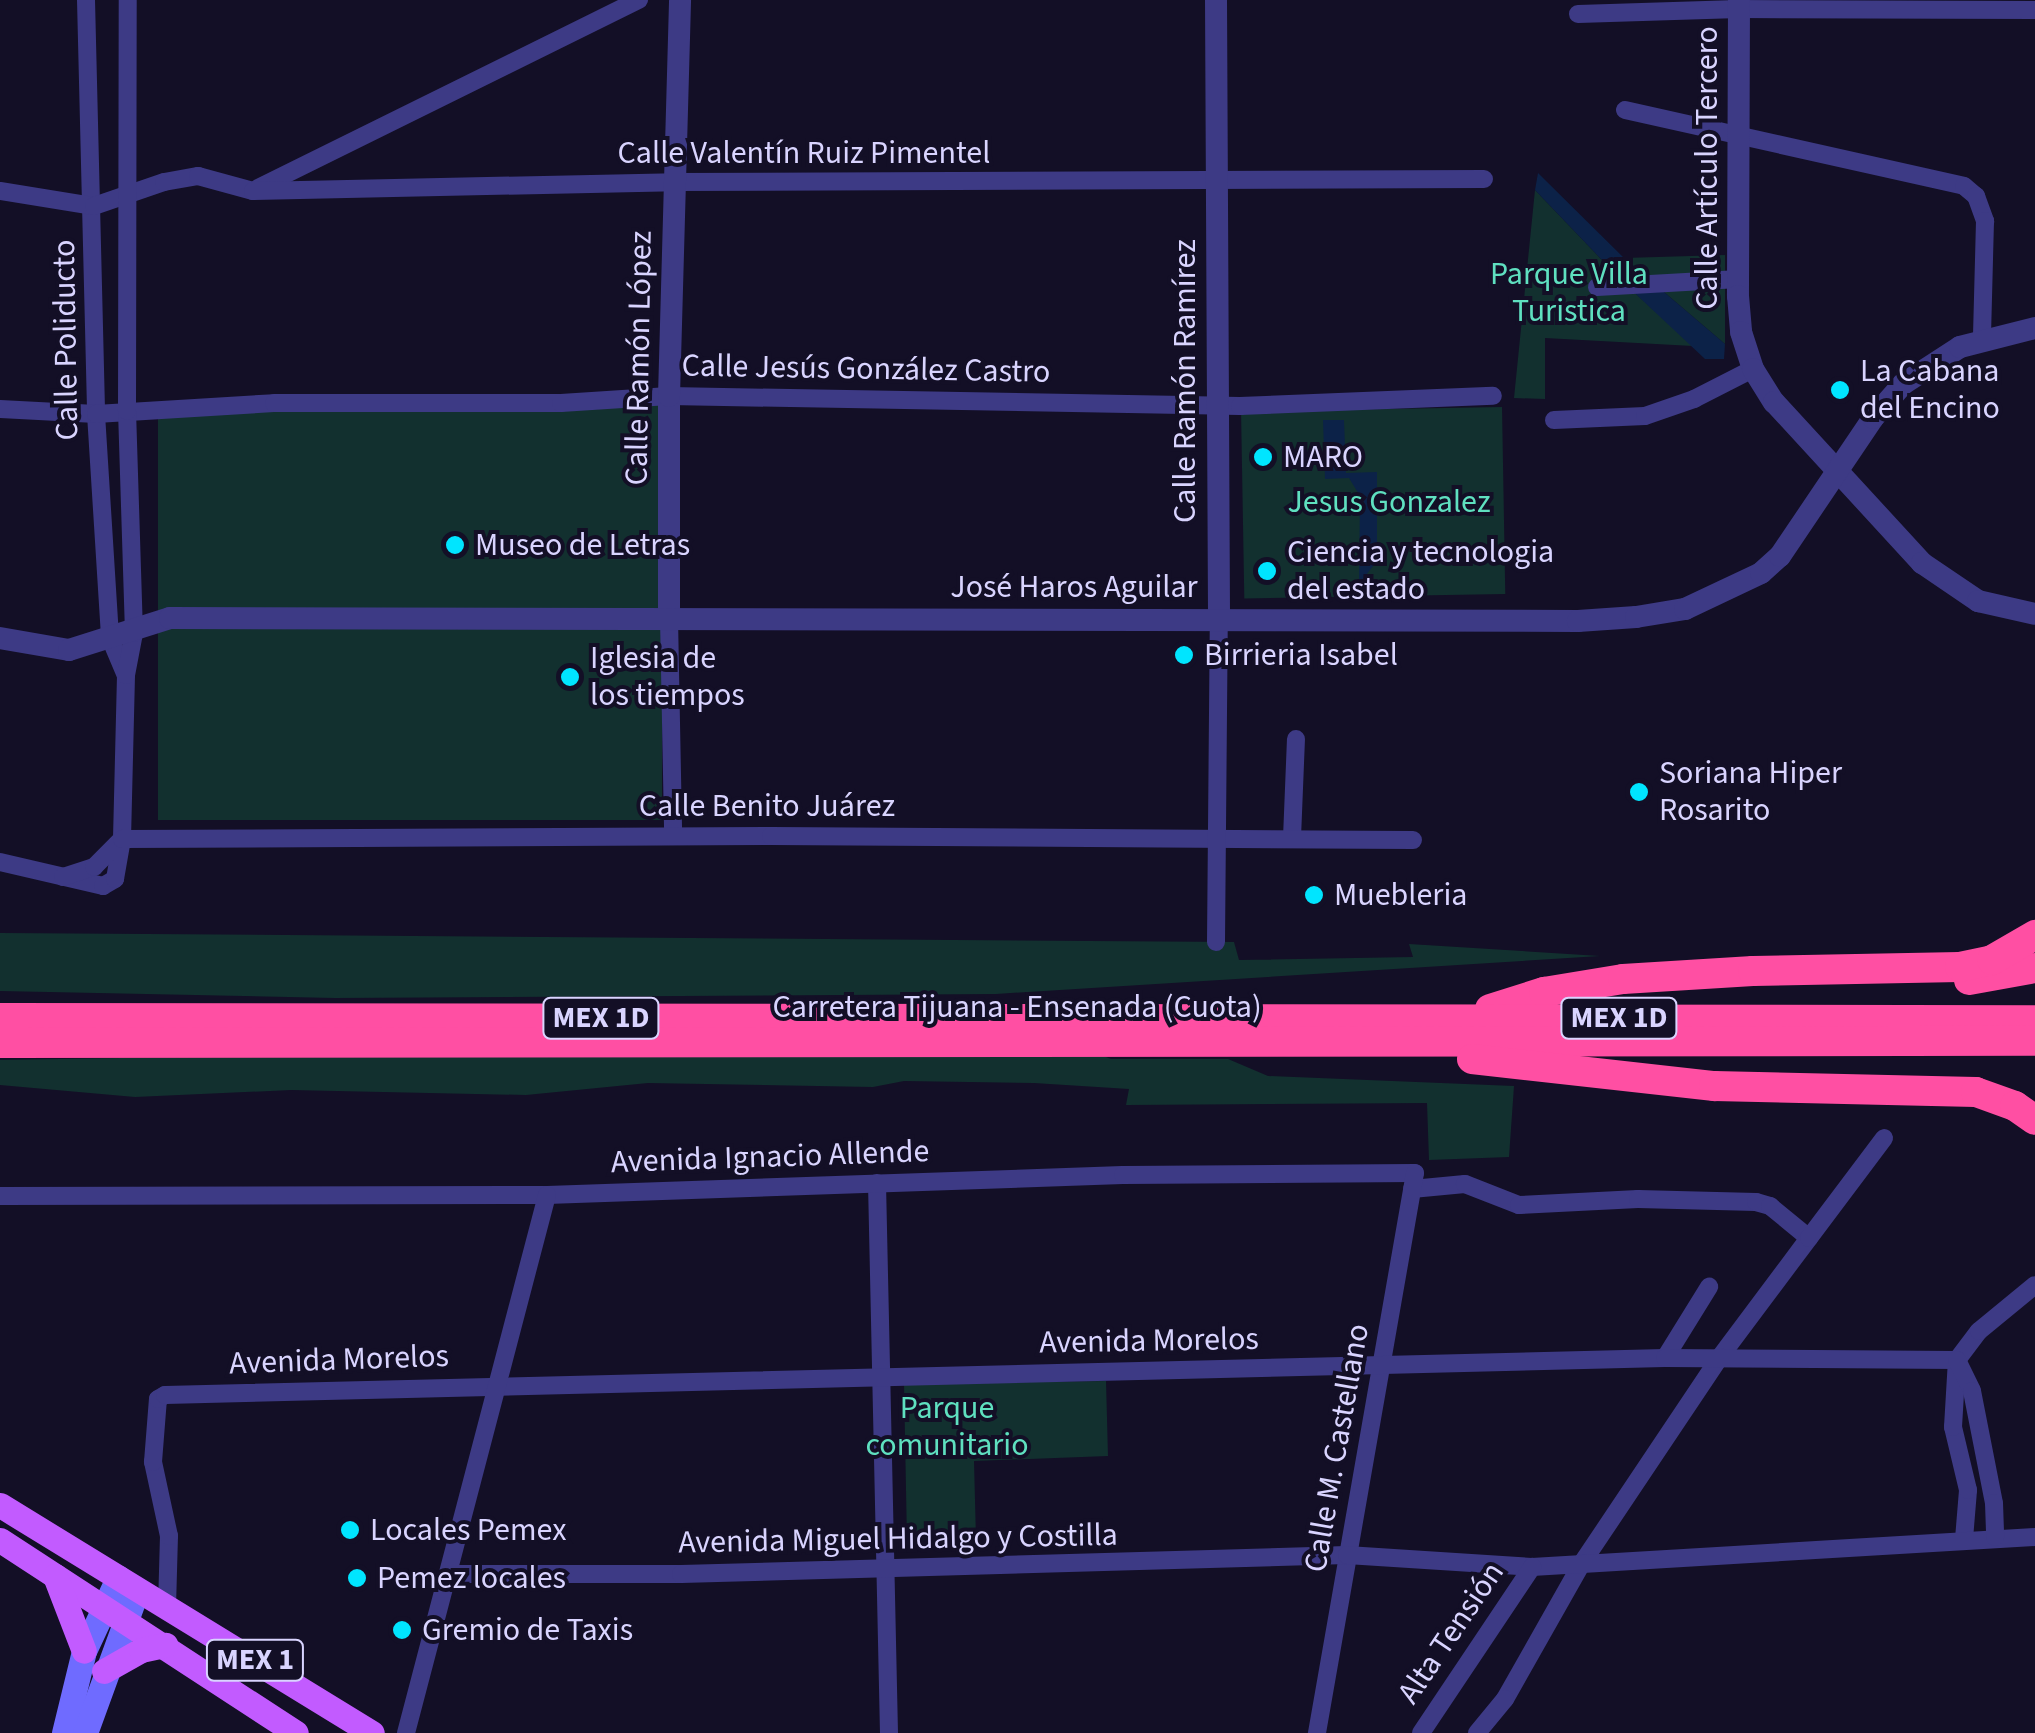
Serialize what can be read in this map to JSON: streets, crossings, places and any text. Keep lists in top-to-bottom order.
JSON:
{
  "streets": {
    "highway": ["Carretera Tijuana - Ensenada (Cuota)", "MEX 1D"],
    "main road": ["MEX 1"],
    "street": [
      "Calle Valentín Ruiz Pimentel",
      "Calle Artículo Tercero",
      "Calle Poliducto",
      "Calle Ramón López",
      "Calle Jesús González Castro",
      "Calle Ramón Ramírez",
      "José Haros Aguilar",
      "Calle Benito Juárez",
      "Avenida Ignacio Allende",
      "Avenida Morelos",
      "Calle M. Castellano",
      "Avenida Miguel Hidalgo y Costilla",
      "Alta Tensión"
    ]
  },
  "crossings": [
    ["Calle Valentín Ruiz Pimentel", "Calle Poliducto"],
    ["Calle Valentín Ruiz Pimentel", "Calle Ramón López"],
    ["Calle Valentín Ruiz Pimentel", "Calle Ramón Ramírez"],
    ["Calle Artículo Tercero", "José Haros Aguilar"],
    ["Calle Poliducto", "Calle Jesús González Castro"],
    ["Calle Poliducto", "José Haros Aguilar"],
    ["Calle Poliducto", "Calle Benito Juárez"],
    ["Calle Ramón López", "Calle Jesús González Castro"],
    ["Calle Ramón López", "José Haros Aguilar"],
    ["Calle Ramón López", "Calle Benito Juárez"],
    ["Calle Jesús González Castro", "Calle Ramón Ramírez"],
    ["Calle Ramón Ramírez", "José Haros Aguilar"],
    ["Calle Ramón Ramírez", "Calle Benito Juárez"],
    ["Avenida Ignacio Allende", "Calle M. Castellano"],
    ["Avenida Morelos", "Calle M. Castellano"],
    ["Avenida Morelos", "MEX 1"],
    ["Calle M. Castellano", "Avenida Miguel Hidalgo y Costilla"],
    ["Avenida Miguel Hidalgo y Costilla", "Alta Tensión"]
  ],
  "parks": ["Parque Villa Turistica", "Jesus Gonzalez", "Parque comunitario"],
  "places": [
    "La Cabana del Encino",
    "MARO",
    "Museo de Letras",
    "Ciencia y tecnologia del estado",
    "Birrieria Isabel",
    "Iglesia de los tiempos",
    "Soriana Hiper Rosarito",
    "Muebleria",
    "Locales Pemex",
    "Pemez locales",
    "Gremio de Taxis"
  ]
}
